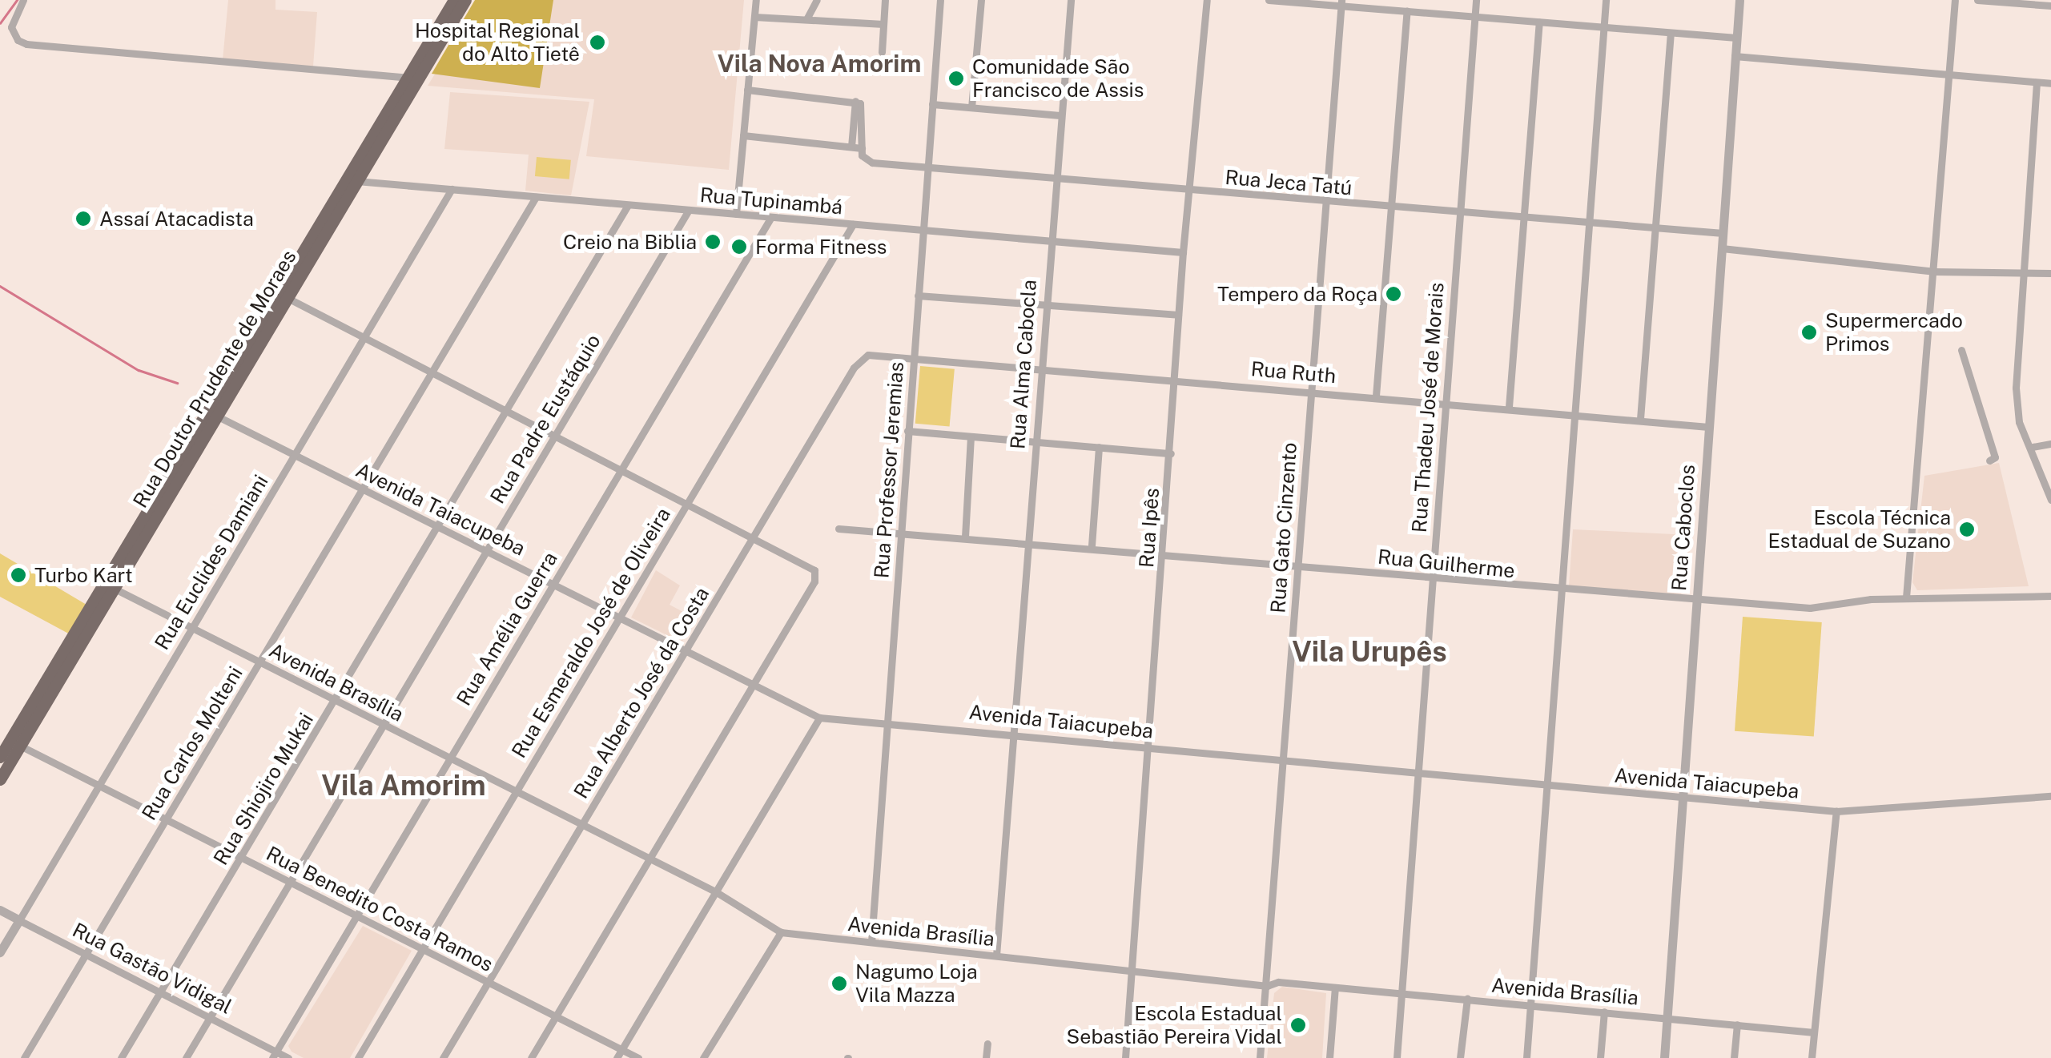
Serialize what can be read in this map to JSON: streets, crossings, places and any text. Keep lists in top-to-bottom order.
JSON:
{
  "streets": {
    "highway": ["Rua Doutor Prudente de Moraes"],
    "street": [
      "Rua Jeca Tatú",
      "Rua Tupinambá",
      "Rua Alma Cabocla",
      "Rua Ruth",
      "Rua Thadeu José de Morais",
      "Rua Padre Eustáquio",
      "Rua Professor Jeremias",
      "Avenida Taiacupeba",
      "Rua Ipês",
      "Rua Gato Cinzento",
      "Rua Caboclos",
      "Rua Euclides Damiani",
      "Rua Guilherme",
      "Rua Amélia Guerra",
      "Rua Esmeraldo José de Oliveira",
      "Avenida Brasília",
      "Rua Alberto José da Costa",
      "Rua Carlos Molteni",
      "Rua Shiojiro Mukai",
      "Rua Benedito Costa Ramos",
      "Rua Gastão Vidigal"
    ]
  },
  "crossings": [
    ["Rua Jeca Tatú", "Rua Alma Cabocla"],
    ["Rua Jeca Tatú", "Rua Thadeu José de Morais"],
    ["Rua Jeca Tatú", "Rua Professor Jeremias"],
    ["Rua Jeca Tatú", "Rua Ipês"],
    ["Rua Jeca Tatú", "Rua Gato Cinzento"],
    ["Rua Jeca Tatú", "Rua Caboclos"],
    ["Rua Tupinambá", "Rua Alma Cabocla"],
    ["Rua Tupinambá", "Rua Doutor Prudente de Moraes"],
    ["Rua Tupinambá", "Rua Padre Eustáquio"],
    ["Rua Tupinambá", "Rua Professor Jeremias"],
    ["Rua Tupinambá", "Rua Ipês"],
    ["Rua Tupinambá", "Rua Euclides Damiani"],
    ["Rua Tupinambá", "Rua Amélia Guerra"],
    ["Rua Tupinambá", "Rua Esmeraldo José de Oliveira"],
    ["Rua Tupinambá", "Rua Carlos Molteni"],
    ["Rua Tupinambá", "Rua Shiojiro Mukai"],
    ["Rua Alma Cabocla", "Rua Ruth"],
    ["Rua Alma Cabocla", "Avenida Taiacupeba"],
    ["Rua Alma Cabocla", "Rua Guilherme"],
    ["Rua Alma Cabocla", "Avenida Brasília"],
    ["Rua Ruth", "Rua Thadeu José de Morais"],
    ["Rua Ruth", "Rua Professor Jeremias"],
    ["Rua Ruth", "Rua Ipês"],
    ["Rua Ruth", "Rua Gato Cinzento"],
    ["Rua Ruth", "Rua Caboclos"],
    ["Rua Ruth", "Rua Alberto José da Costa"],
    ["Rua Doutor Prudente de Moraes", "Avenida Taiacupeba"],
    ["Rua Doutor Prudente de Moraes", "Avenida Brasília"],
    ["Rua Doutor Prudente de Moraes", "Rua Benedito Costa Ramos"],
    ["Rua Thadeu José de Morais", "Avenida Taiacupeba"],
    ["Rua Thadeu José de Morais", "Rua Guilherme"],
    ["Rua Thadeu José de Morais", "Avenida Brasília"],
    ["Rua Padre Eustáquio", "Avenida Taiacupeba"],
    ["Rua Padre Eustáquio", "Avenida Brasília"],
    ["Rua Padre Eustáquio", "Rua Benedito Costa Ramos"],
    ["Rua Padre Eustáquio", "Rua Gastão Vidigal"],
    ["Rua Professor Jeremias", "Avenida Taiacupeba"],
    ["Rua Professor Jeremias", "Rua Guilherme"],
    ["Rua Professor Jeremias", "Avenida Brasília"],
    ["Avenida Taiacupeba", "Rua Ipês"],
    ["Avenida Taiacupeba", "Rua Gato Cinzento"],
    ["Avenida Taiacupeba", "Rua Caboclos"],
    ["Avenida Taiacupeba", "Rua Euclides Damiani"],
    ["Avenida Taiacupeba", "Rua Amélia Guerra"],
    ["Avenida Taiacupeba", "Rua Esmeraldo José de Oliveira"],
    ["Avenida Taiacupeba", "Rua Alberto José da Costa"],
    ["Avenida Taiacupeba", "Rua Carlos Molteni"],
    ["Avenida Taiacupeba", "Rua Shiojiro Mukai"],
    ["Rua Ipês", "Rua Guilherme"],
    ["Rua Ipês", "Avenida Brasília"],
    ["Rua Gato Cinzento", "Rua Guilherme"],
    ["Rua Gato Cinzento", "Avenida Brasília"],
    ["Rua Caboclos", "Rua Guilherme"],
    ["Rua Caboclos", "Avenida Brasília"],
    ["Rua Euclides Damiani", "Avenida Brasília"],
    ["Rua Euclides Damiani", "Rua Benedito Costa Ramos"],
    ["Rua Euclides Damiani", "Rua Gastão Vidigal"],
    ["Rua Amélia Guerra", "Avenida Brasília"],
    ["Rua Amélia Guerra", "Rua Benedito Costa Ramos"],
    ["Rua Amélia Guerra", "Rua Gastão Vidigal"],
    ["Rua Esmeraldo José de Oliveira", "Avenida Brasília"],
    ["Rua Esmeraldo José de Oliveira", "Rua Benedito Costa Ramos"],
    ["Avenida Brasília", "Rua Alberto José da Costa"],
    ["Avenida Brasília", "Rua Carlos Molteni"],
    ["Avenida Brasília", "Rua Shiojiro Mukai"],
    ["Rua Alberto José da Costa", "Rua Benedito Costa Ramos"],
    ["Rua Carlos Molteni", "Rua Benedito Costa Ramos"],
    ["Rua Carlos Molteni", "Rua Gastão Vidigal"],
    ["Rua Shiojiro Mukai", "Rua Benedito Costa Ramos"],
    ["Rua Shiojiro Mukai", "Rua Gastão Vidigal"]
  ],
  "districts": ["Vila Nova Amorim", "Vila Urupês", "Vila Amorim"],
  "places": [
    "Hospital Regional do Alto Tietê",
    "Comunidade São Francisco de Assis",
    "Assaí Atacadista",
    "Creio na Biblia",
    "Forma Fitness",
    "Tempero da Roça",
    "Supermercado Primos",
    "Escola Técnica Estadual de Suzano",
    "Turbo Kart",
    "Nagumo Loja Vila Mazza",
    "Escola Estadual Sebastião Pereira Vidal"
  ]
}
